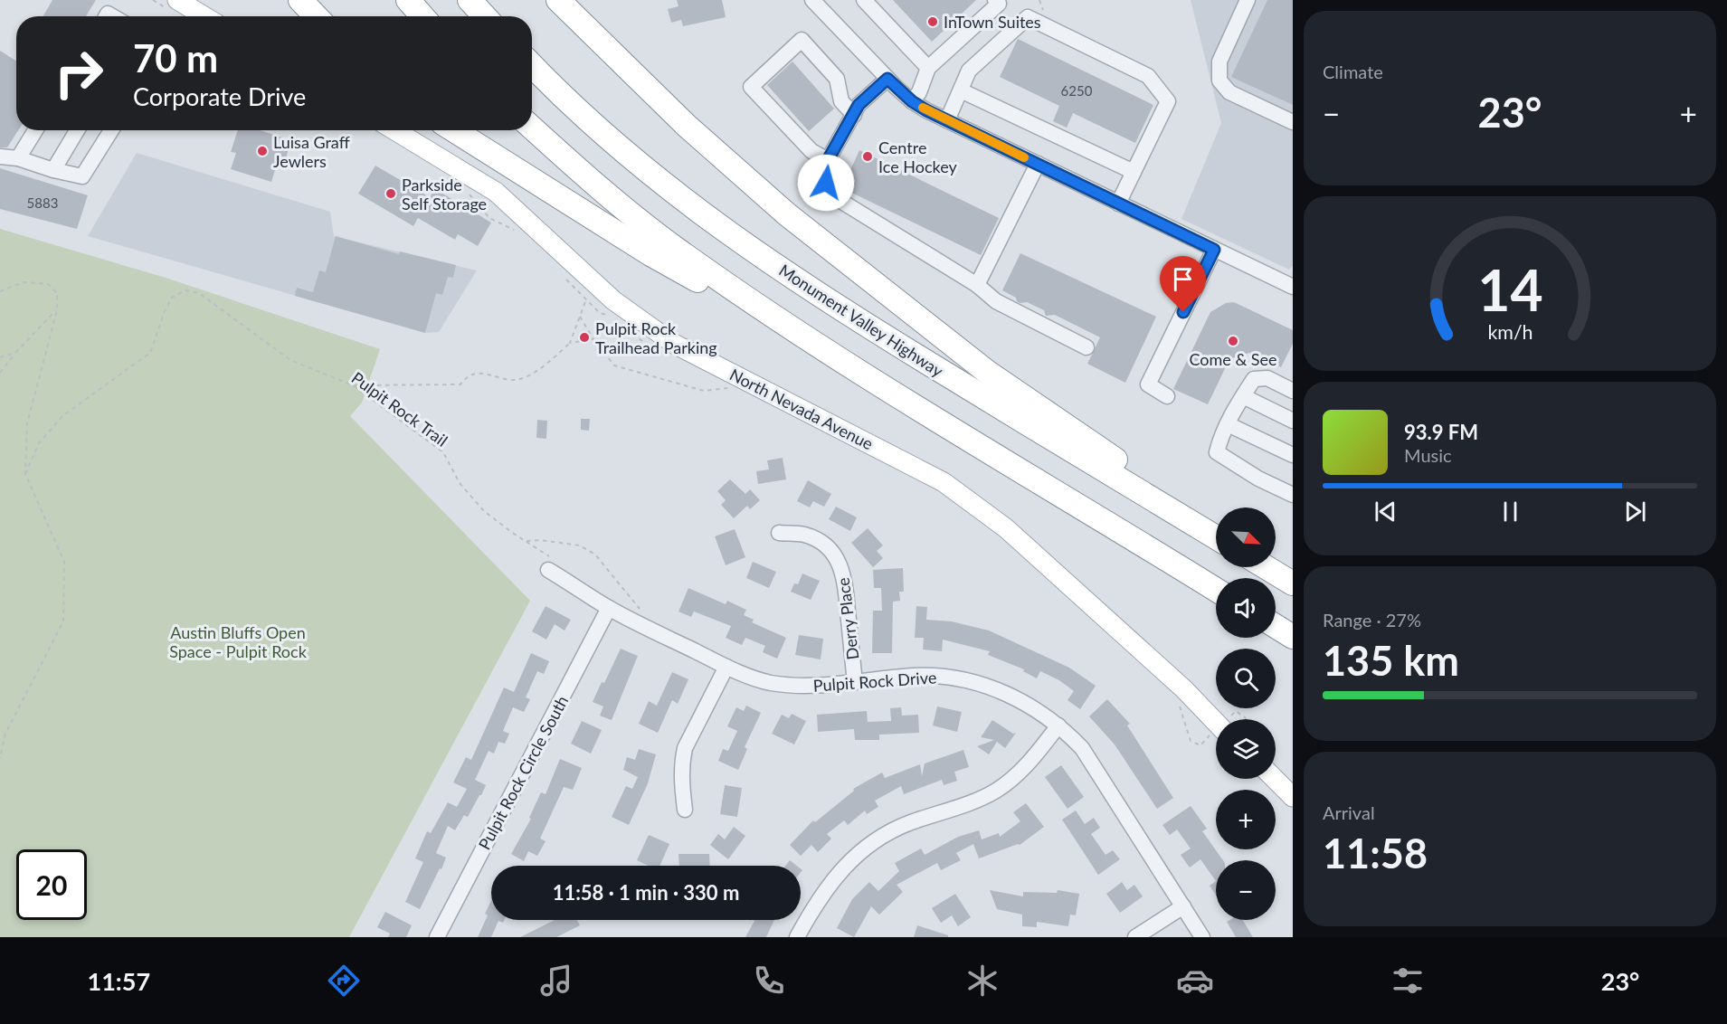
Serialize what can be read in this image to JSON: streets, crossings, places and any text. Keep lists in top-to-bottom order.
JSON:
{
  "streets": {
    "highway": ["Monument Valley Highway"],
    "main road": ["North Nevada Avenue"],
    "street": ["Derry Place", "Pulpit Rock Drive", "Pulpit Rock Circle South"],
    "path": ["Pulpit Rock Trail"]
  },
  "crossings": [
    ["Pulpit Rock Trail", "Pulpit Rock Drive"],
    ["Derry Place", "Pulpit Rock Drive"],
    ["Pulpit Rock Drive", "Pulpit Rock Circle South"]
  ],
  "parks": ["Austin Bluffs Open Space - Pulpit Rock"],
  "places": [
    "InTown Suites",
    "Luisa Graff Jewlers",
    "Centre Ice Hockey",
    "Parkside Self Storage",
    "Pulpit Rock Trailhead Parking",
    "Come & See"
  ],
  "house_numbers": ["6250", "5883"],
  "north": "bottom right",
  "page": {
    "tile": [
      "Climate",
      ["Range · 27%", "135 km"],
      ["Arrival", "11:58"]
    ],
    "turn": ["70 m", "Corporate Drive"],
    "heat": ["−", "23°", "+"],
    "song": ["93.9 FM", "Music"],
    "map_buttons": ["+", "−"],
    "limit": "20",
    "trip": "11:58 · 1 min · 330 m",
    "tabs": ["11:57", "23°"],
    "gauge": ["14", "km/h"]
  }
}
